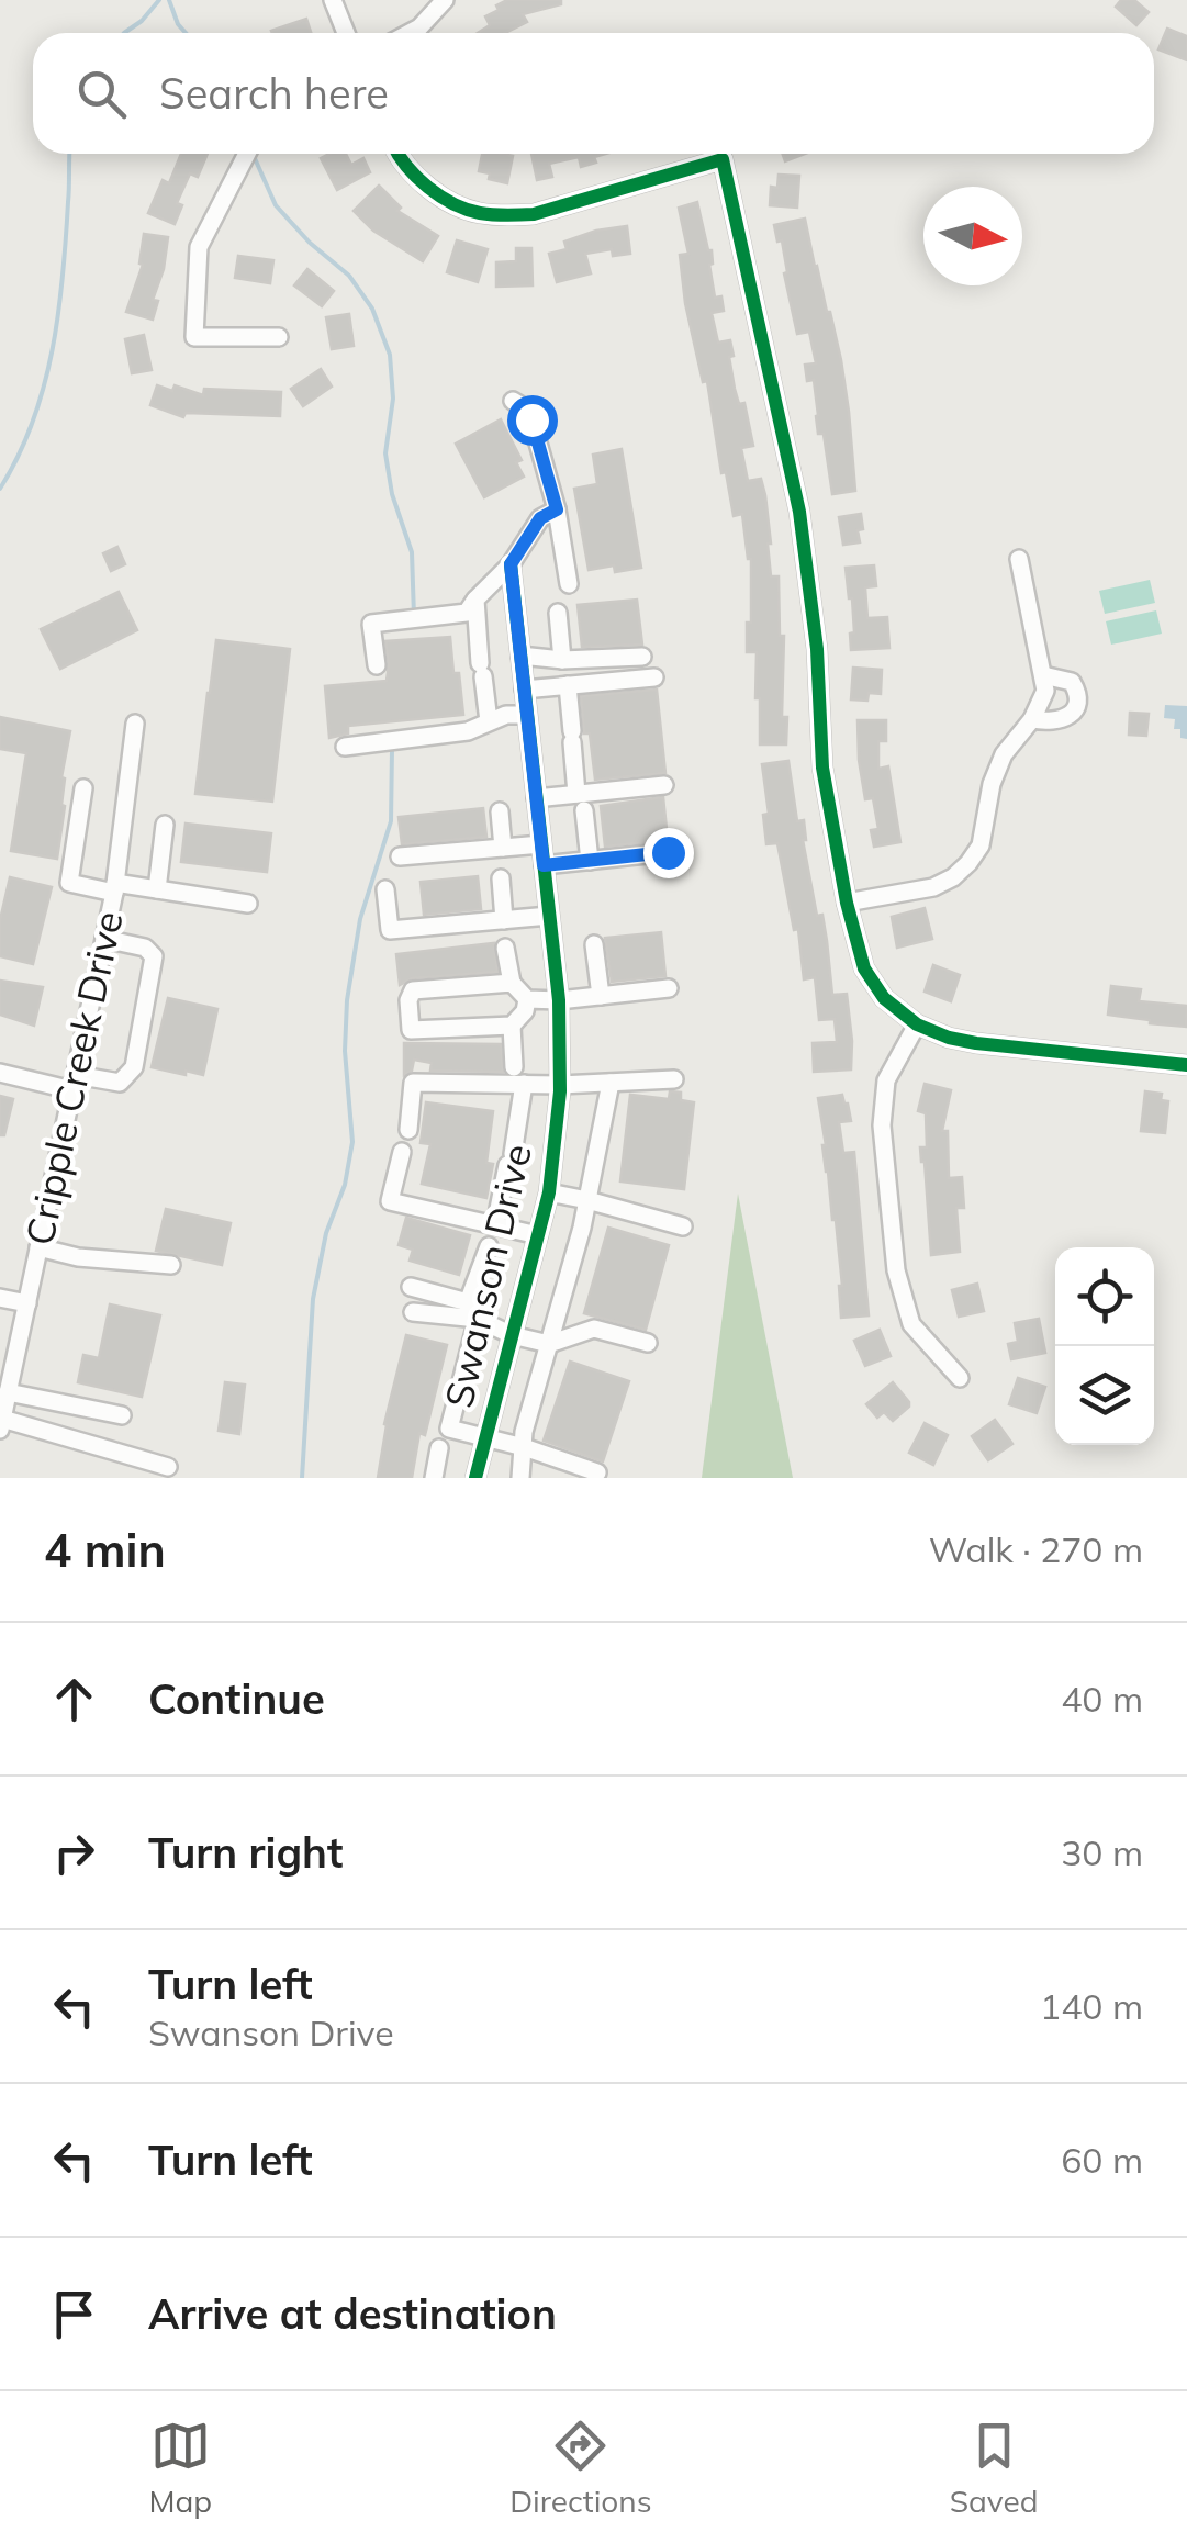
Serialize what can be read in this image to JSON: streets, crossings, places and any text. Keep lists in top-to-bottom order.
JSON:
{
  "streets": {
    "street": ["Cripple Creek Drive", "Swanson Drive"]
  },
  "north": "right",
  "page": {
    "search": "Search here",
    "heading": ["4 min", "Walk · 270 m"],
    "list": [
      ["Continue", "40 m"],
      ["Turn right", "30 m"],
      ["Turn left", "Swanson Drive", "140 m"],
      ["Turn left", "60 m"],
      "Arrive at destination"
    ],
    "nav": ["Map", "Directions", "Saved"]
  }
}
